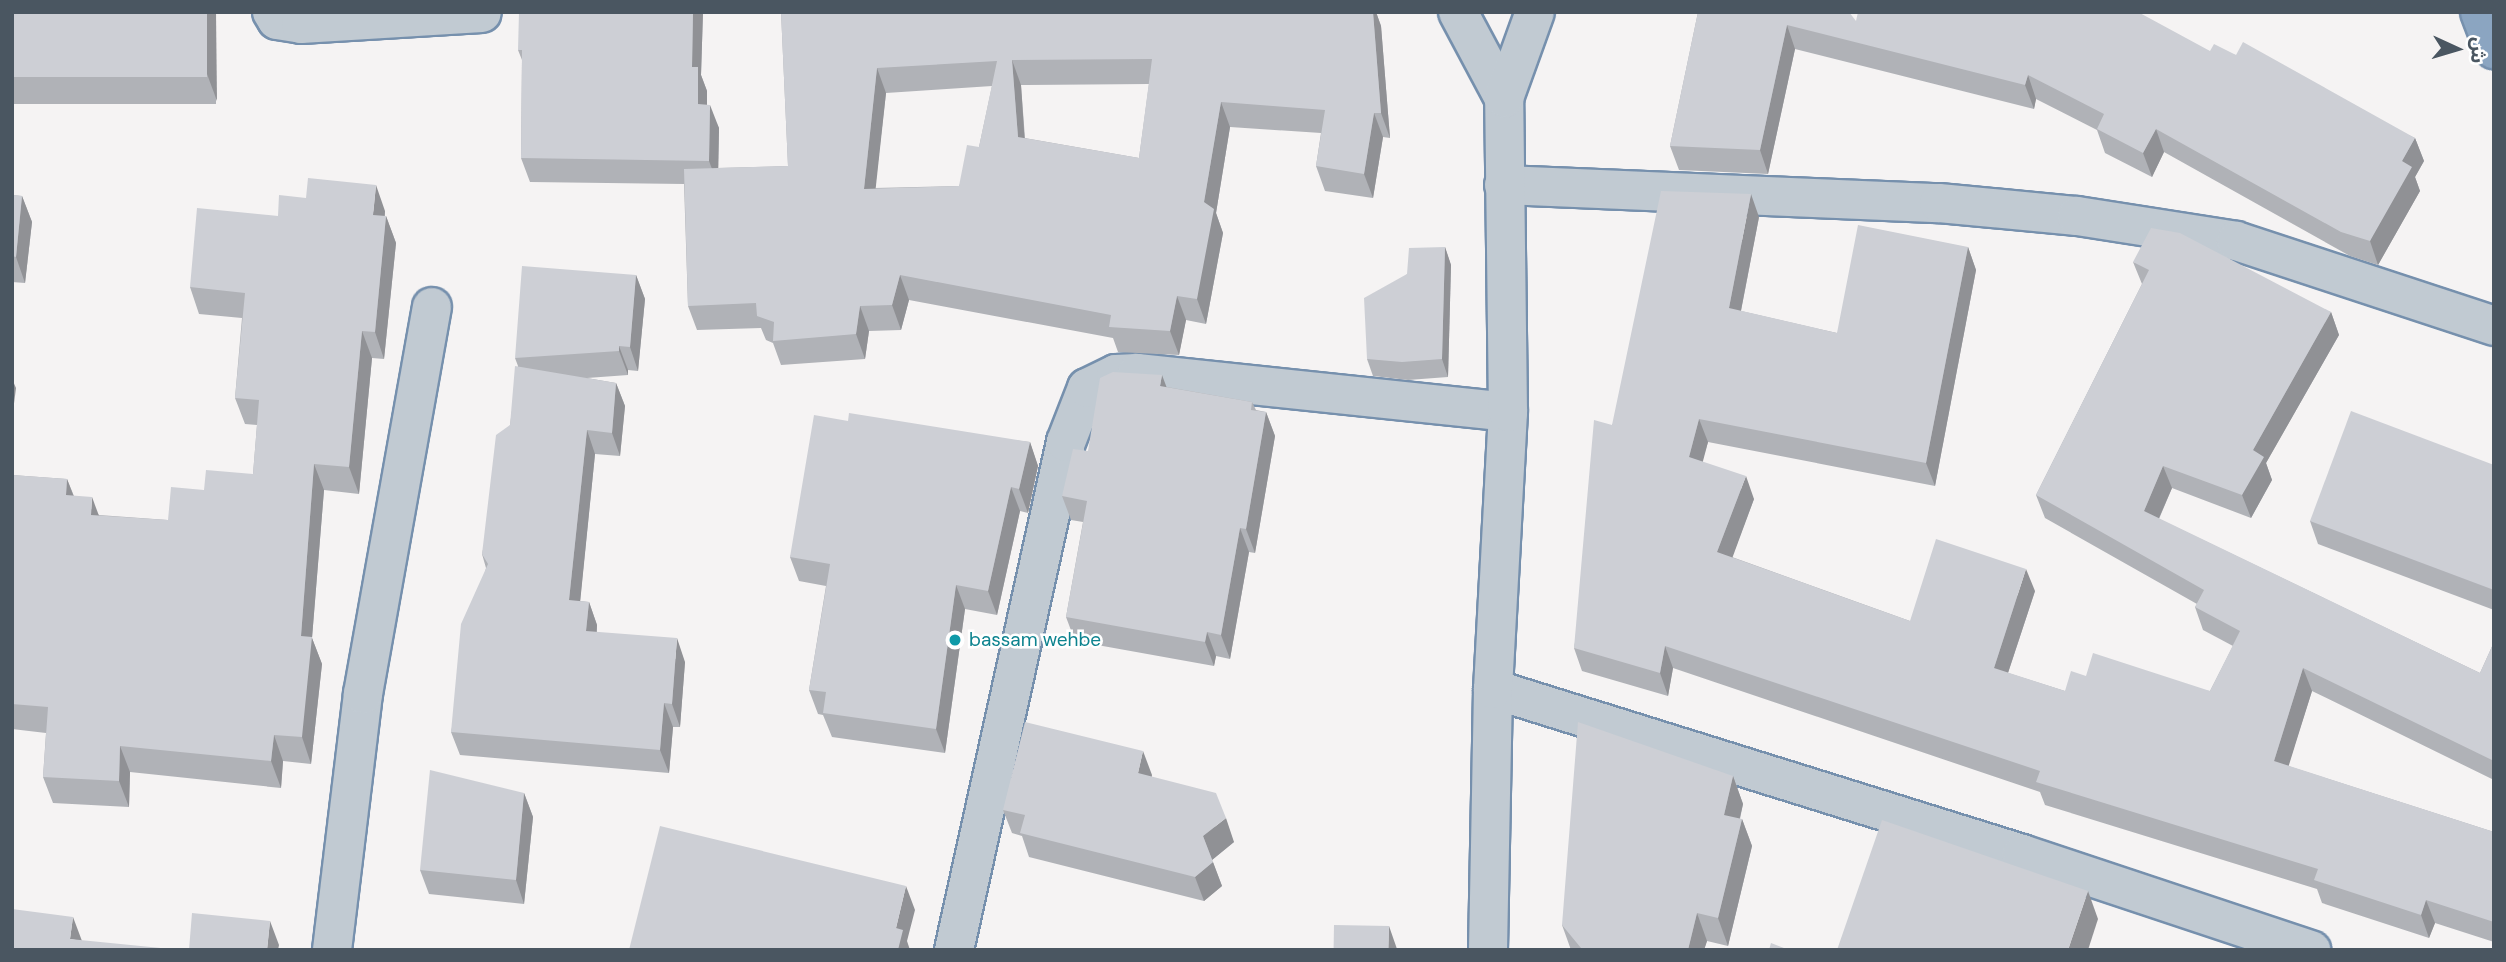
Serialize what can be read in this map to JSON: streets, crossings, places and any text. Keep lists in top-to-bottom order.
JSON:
{
  "places": ["bassam wehbe"],
  "north": "right"
}
